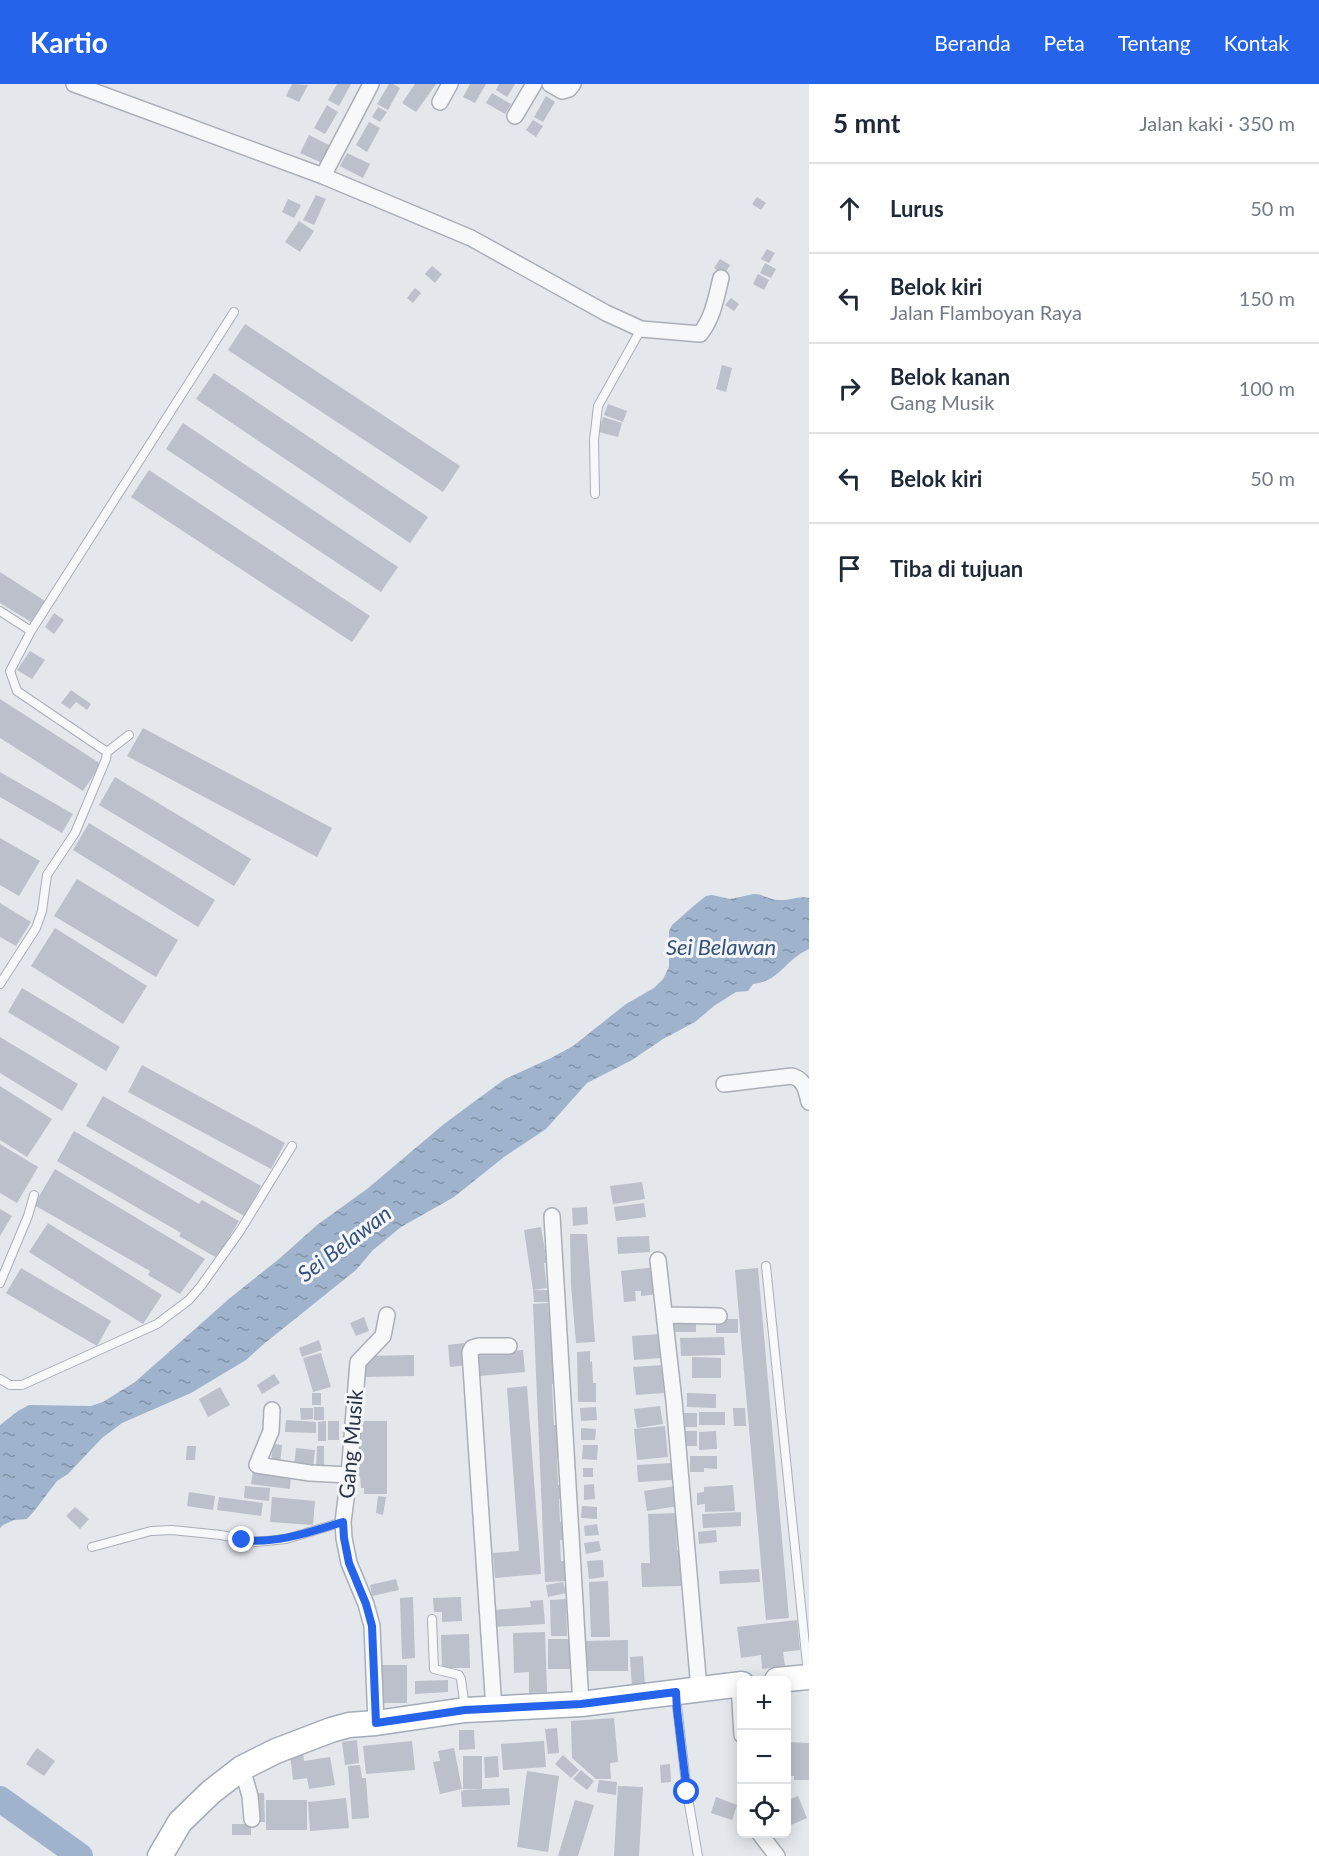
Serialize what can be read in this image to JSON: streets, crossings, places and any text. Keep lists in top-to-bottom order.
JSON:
{
  "streets": {
    "street": ["Gang Musik"]
  },
  "water": ["Sei Belawan"],
  "page": {
    "header": "Kartio",
    "nav": [
      "Beranda",
      "Peta",
      "Tentang",
      "Kontak"
    ],
    "heading": ["5 mnt", "Jalan kaki · 350 m"],
    "list": [
      ["Lurus", "50 m"],
      ["Belok kiri", "Jalan Flamboyan Raya", "150 m"],
      ["Belok kanan", "Gang Musik", "100 m"],
      ["Belok kiri", "50 m"],
      "Tiba di tujuan"
    ],
    "map_buttons": ["+", "−"]
  }
}
